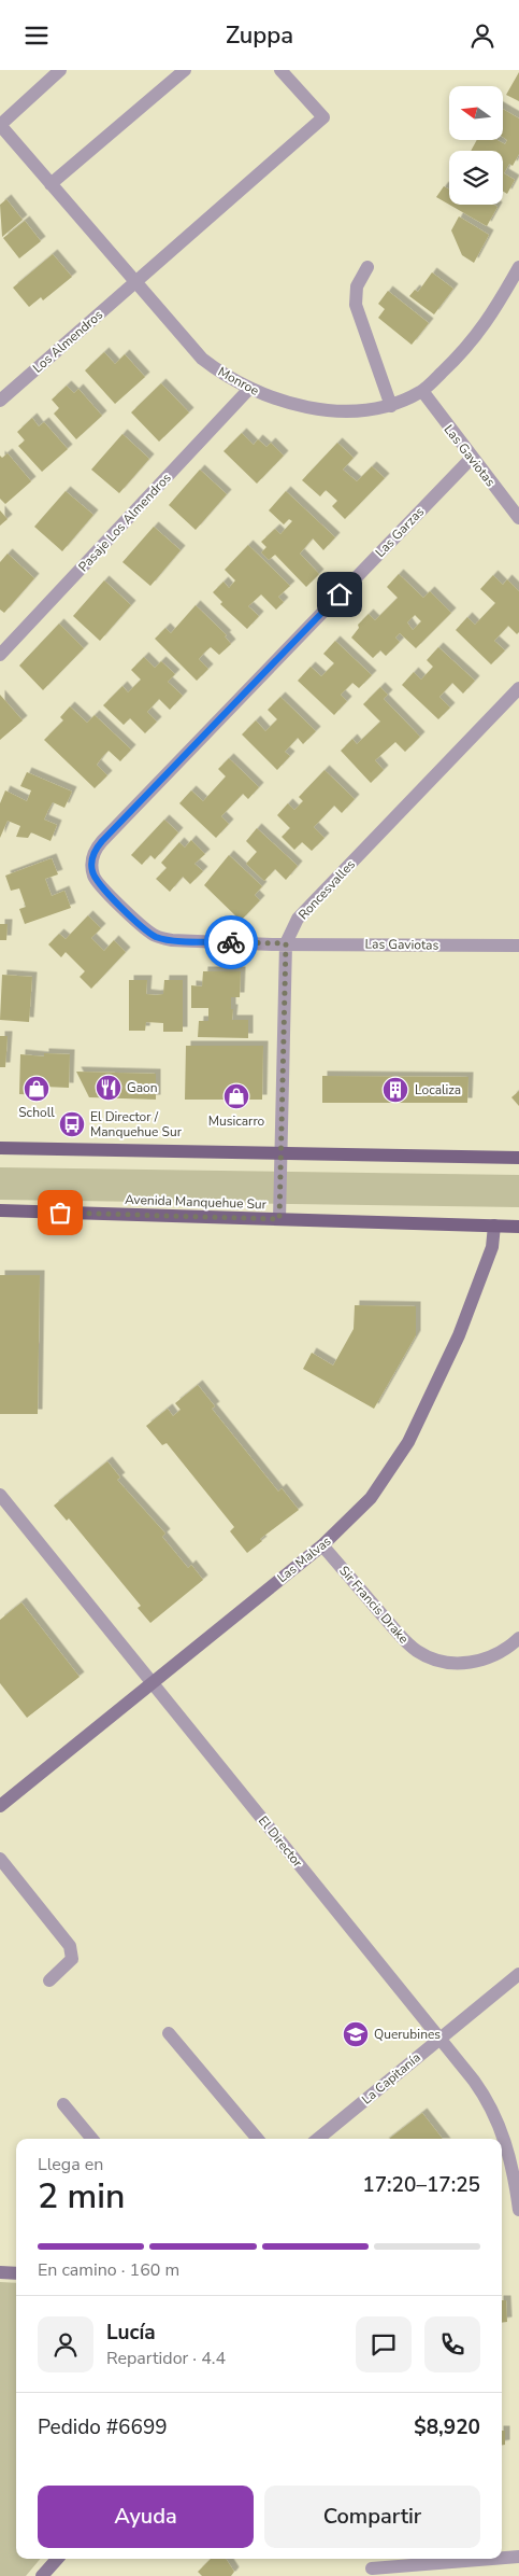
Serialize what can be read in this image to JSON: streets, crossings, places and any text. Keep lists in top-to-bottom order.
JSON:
{
  "streets": {
    "main road": ["Avenida Manquehue Sur"],
    "street": [
      "Los Almendros",
      "Monroe",
      "Las Gaviotas",
      "Pasaje Los Almendros",
      "Las Garzas",
      "Roncesvalles",
      "Las Malvas",
      "Sir Francis Drake",
      "El Director",
      "La Capitanía"
    ]
  },
  "crossings": [
    ["Los Almendros", "Monroe"],
    ["Monroe", "Las Gaviotas"],
    ["Monroe", "Pasaje Los Almendros"],
    ["Las Gaviotas", "Las Garzas"],
    ["Las Gaviotas", "Roncesvalles"],
    ["Las Garzas", "Roncesvalles"],
    ["Roncesvalles", "Avenida Manquehue Sur"],
    ["Avenida Manquehue Sur", "Las Malvas"],
    ["Las Malvas", "Sir Francis Drake"],
    ["Las Malvas", "El Director"],
    ["El Director", "La Capitanía"]
  ],
  "places": {
    "restaurant": ["Gaon"],
    "shop": ["Scholl", "Musicarro"],
    "building": ["Localiza"],
    "bus stop": ["El Director / Manquehue Sur"],
    "school or university": ["Querubines"]
  },
  "north": "left",
  "page": {
    "header": "Zuppa",
    "heading": ["2 min", "Llega en", "17:20–17:25"],
    "panel": [
      "Lucía",
      "Repartidor · 4.4",
      "Pedido #6699",
      "$8,920"
    ],
    "bar": "En camino · 160 m",
    "buttons": ["Ayuda", "Compartir"]
  }
}
